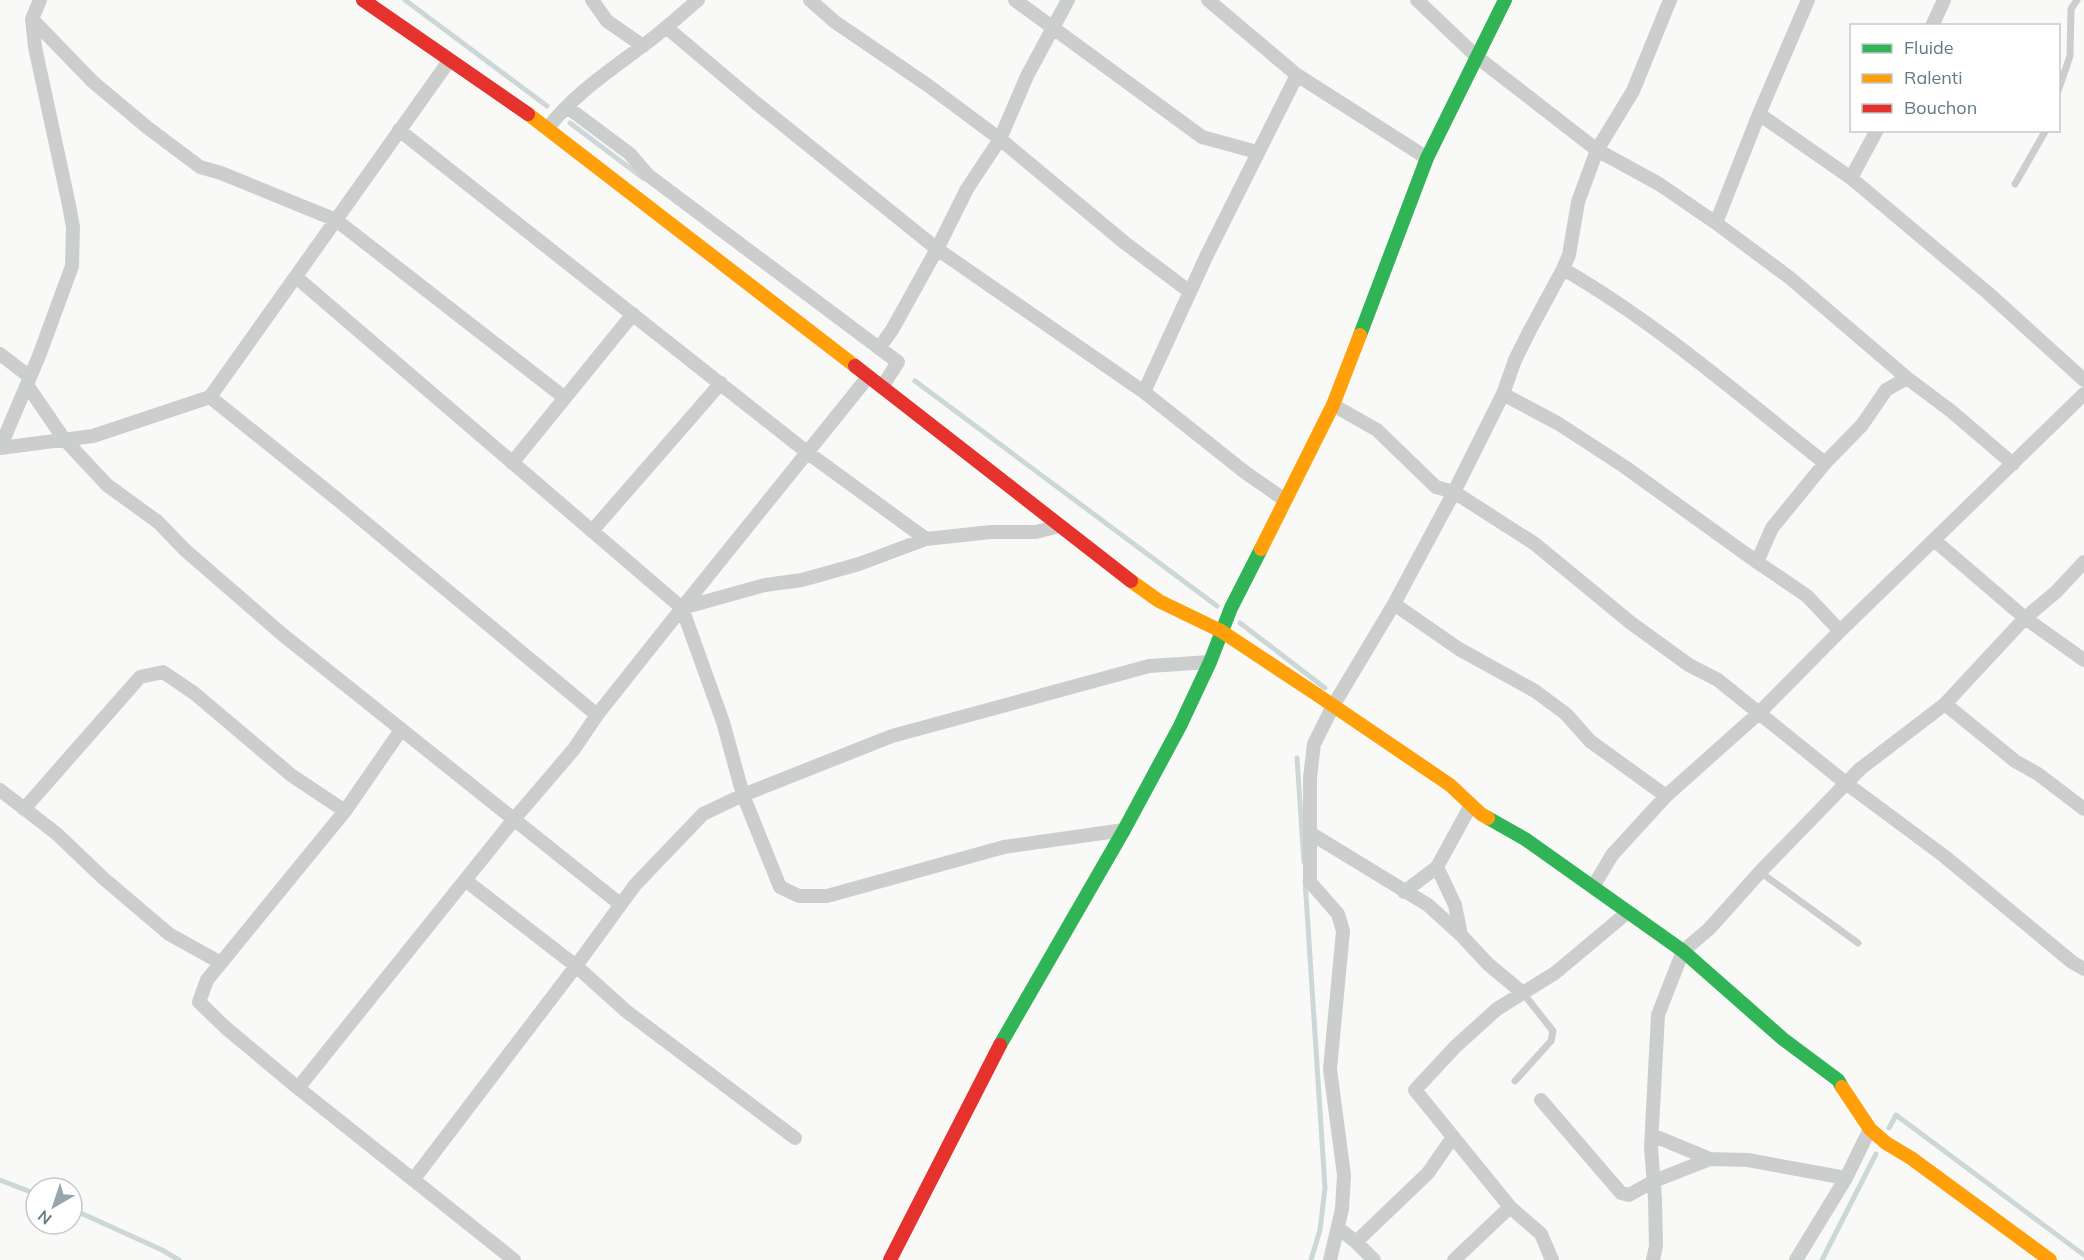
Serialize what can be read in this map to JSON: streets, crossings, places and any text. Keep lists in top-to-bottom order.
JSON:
{
  "legend": ["Fluide", "Ralenti", "Bouchon"],
  "north": "bottom left"
}
